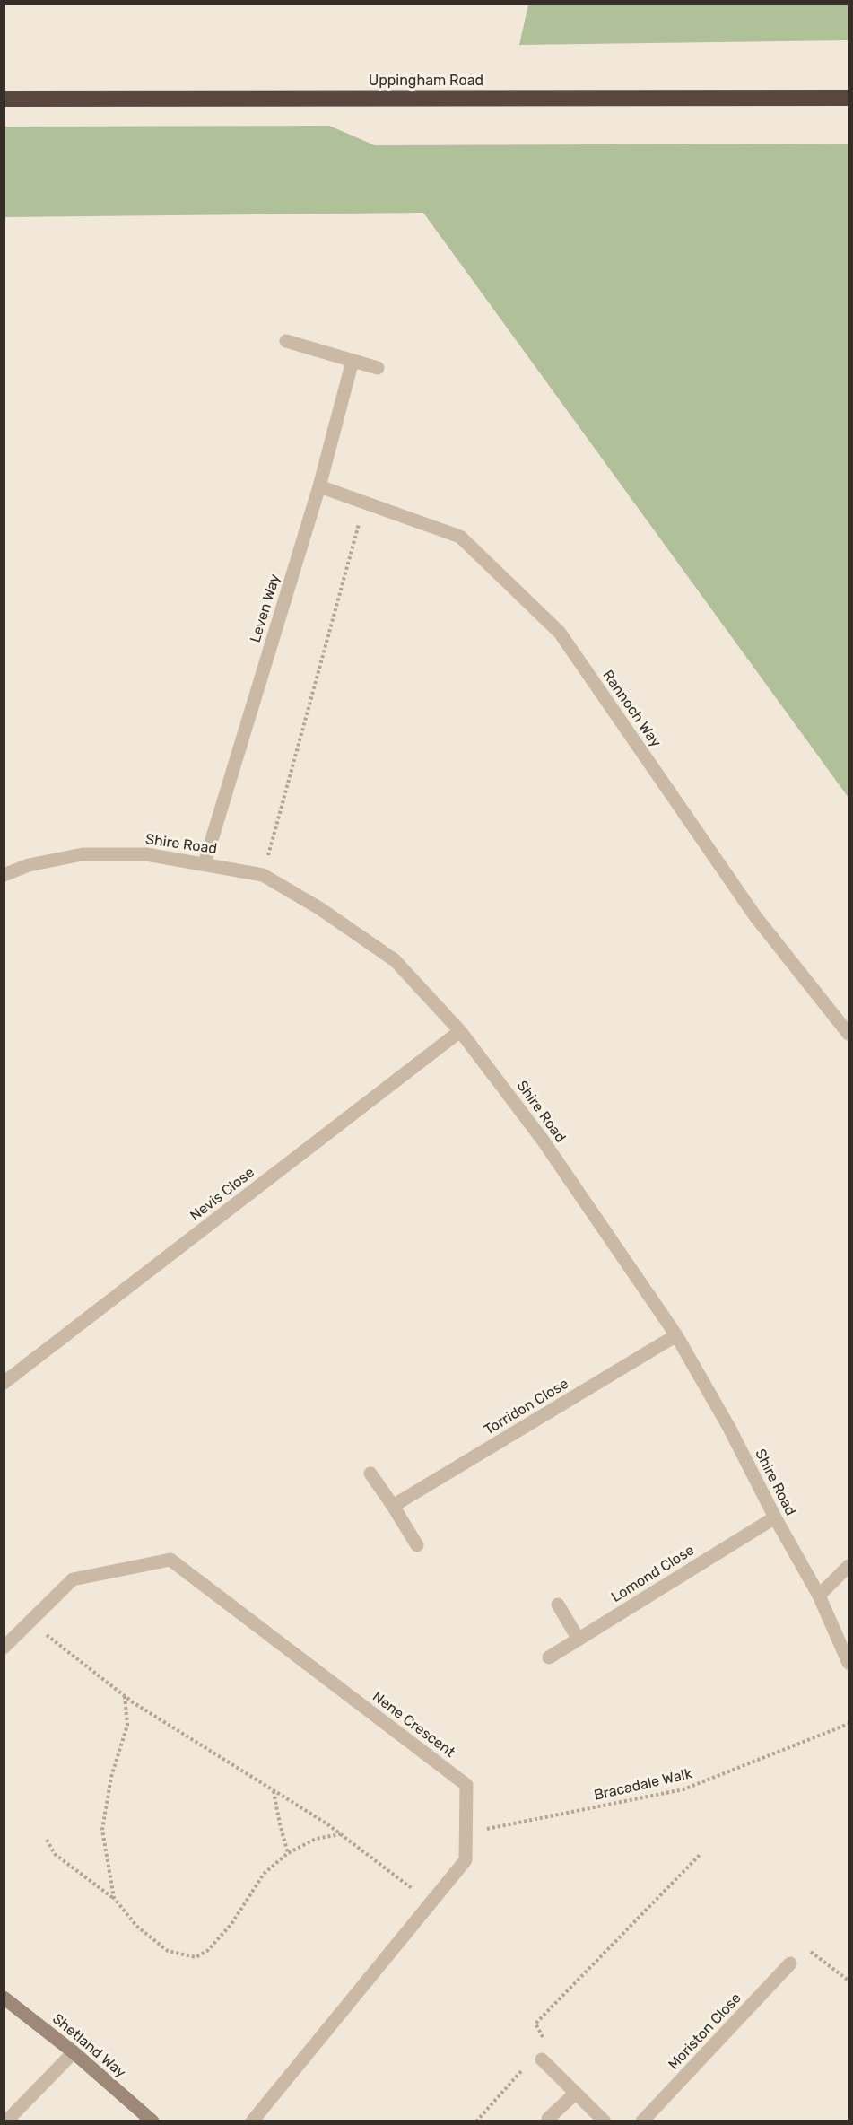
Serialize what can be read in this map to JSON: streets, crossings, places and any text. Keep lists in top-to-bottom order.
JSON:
{
  "streets": {
    "highway": ["Uppingham Road"],
    "street": [
      "Leven Way",
      "Rannoch Way",
      "Shire Road",
      "Nevis Close",
      "Torridon Close",
      "Lomond Close",
      "Nene Crescent",
      "Moriston Close",
      "Shetland Way"
    ],
    "path": ["Bracadale Walk"]
  },
  "crossings": [
    ["Leven Way", "Rannoch Way"],
    ["Leven Way", "Shire Road"],
    ["Shire Road", "Nevis Close"],
    ["Shire Road", "Torridon Close"],
    ["Shire Road", "Lomond Close"],
    ["Nene Crescent", "Bracadale Walk"]
  ]
}
